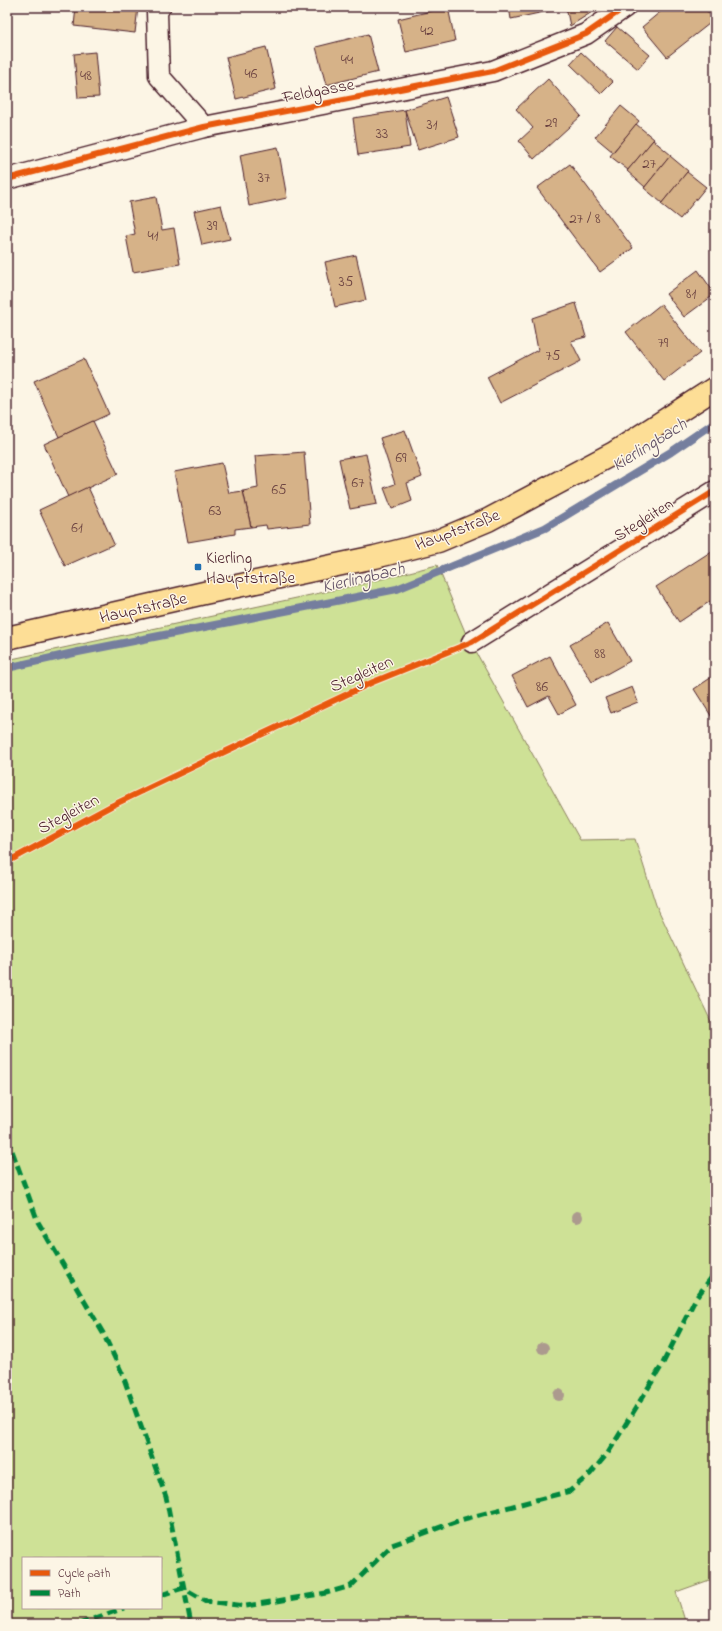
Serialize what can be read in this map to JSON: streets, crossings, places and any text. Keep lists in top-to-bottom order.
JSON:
{
  "streets": {
    "main road": ["Hauptstraße"],
    "street": ["Feldgasse", "Stegleiten"]
  },
  "water": ["Kierlingbach"],
  "places": {
    "transit": ["Kierling Hauptstraße"]
  },
  "house_numbers": [
    "42",
    "44",
    "46",
    "48",
    "29",
    "31",
    "33",
    "27",
    "37",
    "27 / 8",
    "39",
    "41",
    "35",
    "81",
    "79",
    "75",
    "69",
    "67",
    "65",
    "63",
    "61",
    "88",
    "86"
  ],
  "legend": ["Cycle path", "Path"]
}
